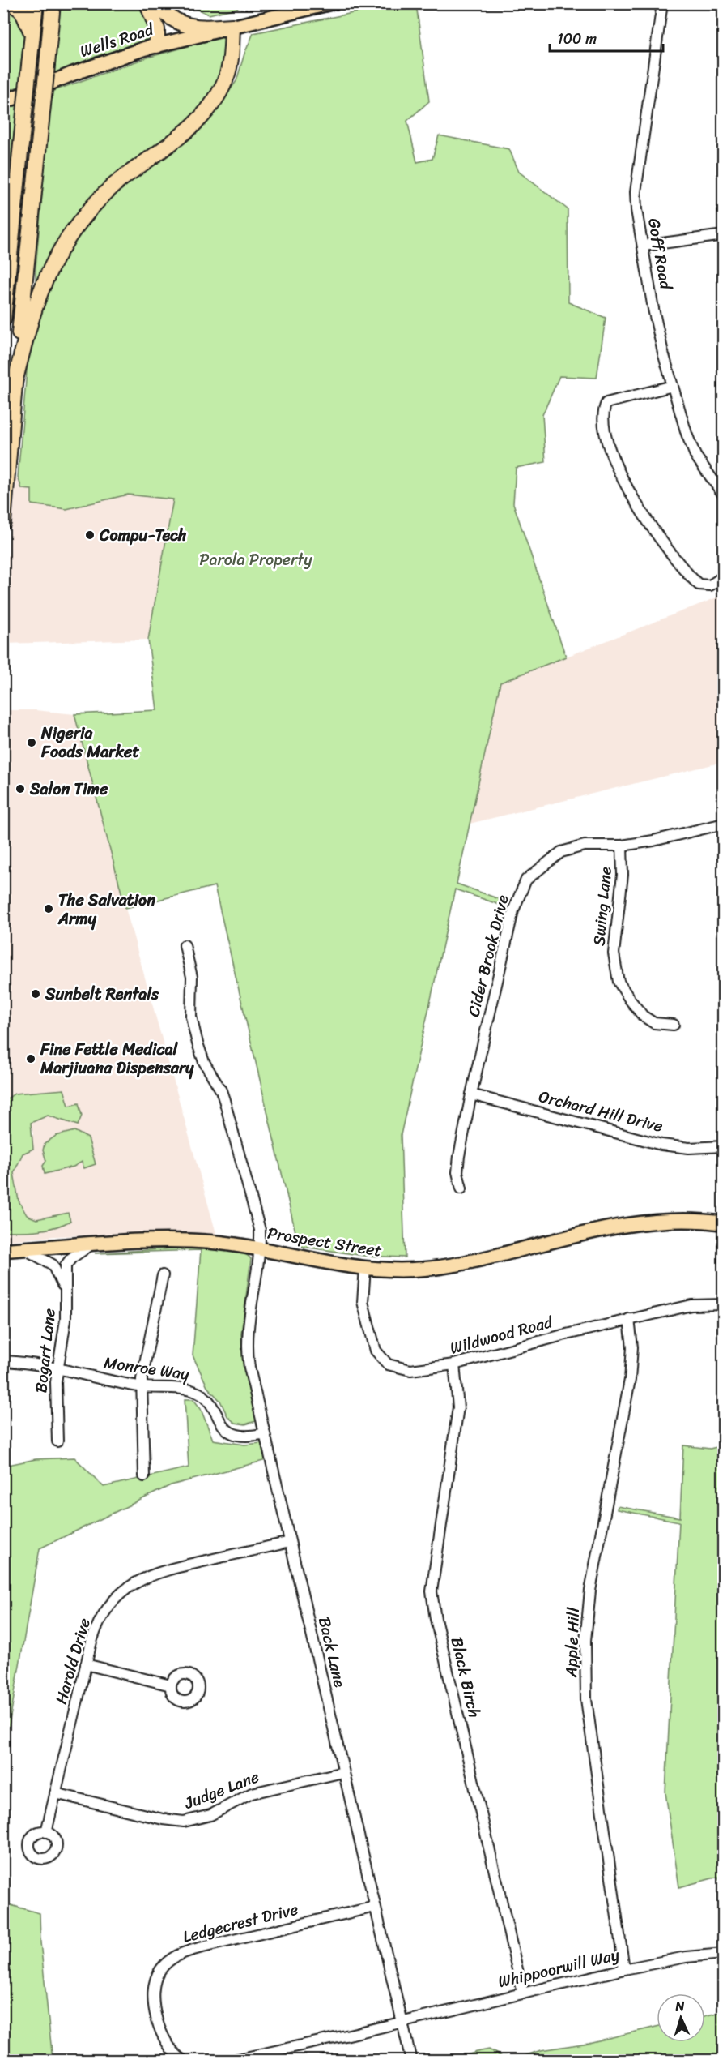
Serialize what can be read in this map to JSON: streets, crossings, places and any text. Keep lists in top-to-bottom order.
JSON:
{
  "streets": {
    "main road": ["Wells Road", "Prospect Street"],
    "street": [
      "Goff Road",
      "Swing Lane",
      "Cider Brook Drive",
      "Orchard Hill Drive",
      "Wildwood Road",
      "Bogart Lane",
      "Monroe Way",
      "Apple Hill",
      "Back Lane",
      "Harold Drive",
      "Black Birch",
      "Judge Lane",
      "Ledgecrest Drive",
      "Whippoorwill Way"
    ]
  },
  "crossings": [
    ["Swing Lane", "Cider Brook Drive"],
    ["Cider Brook Drive", "Orchard Hill Drive"],
    ["Prospect Street", "Wildwood Road"],
    ["Prospect Street", "Bogart Lane"],
    ["Prospect Street", "Back Lane"],
    ["Wildwood Road", "Apple Hill"],
    ["Wildwood Road", "Black Birch"],
    ["Bogart Lane", "Monroe Way"],
    ["Monroe Way", "Back Lane"],
    ["Apple Hill", "Whippoorwill Way"],
    ["Back Lane", "Harold Drive"],
    ["Back Lane", "Judge Lane"],
    ["Back Lane", "Ledgecrest Drive"],
    ["Back Lane", "Whippoorwill Way"],
    ["Harold Drive", "Judge Lane"],
    ["Black Birch", "Whippoorwill Way"]
  ],
  "parks": ["Parola Property"],
  "places": [
    "Compu-Tech",
    "Nigeria Foods Market",
    "Salon Time",
    "The Salvation Army",
    "Sunbelt Rentals",
    "Fine Fettle Medical Marjiuana Dispensary"
  ],
  "scale_bar": "100 m",
  "north": "top"
}
